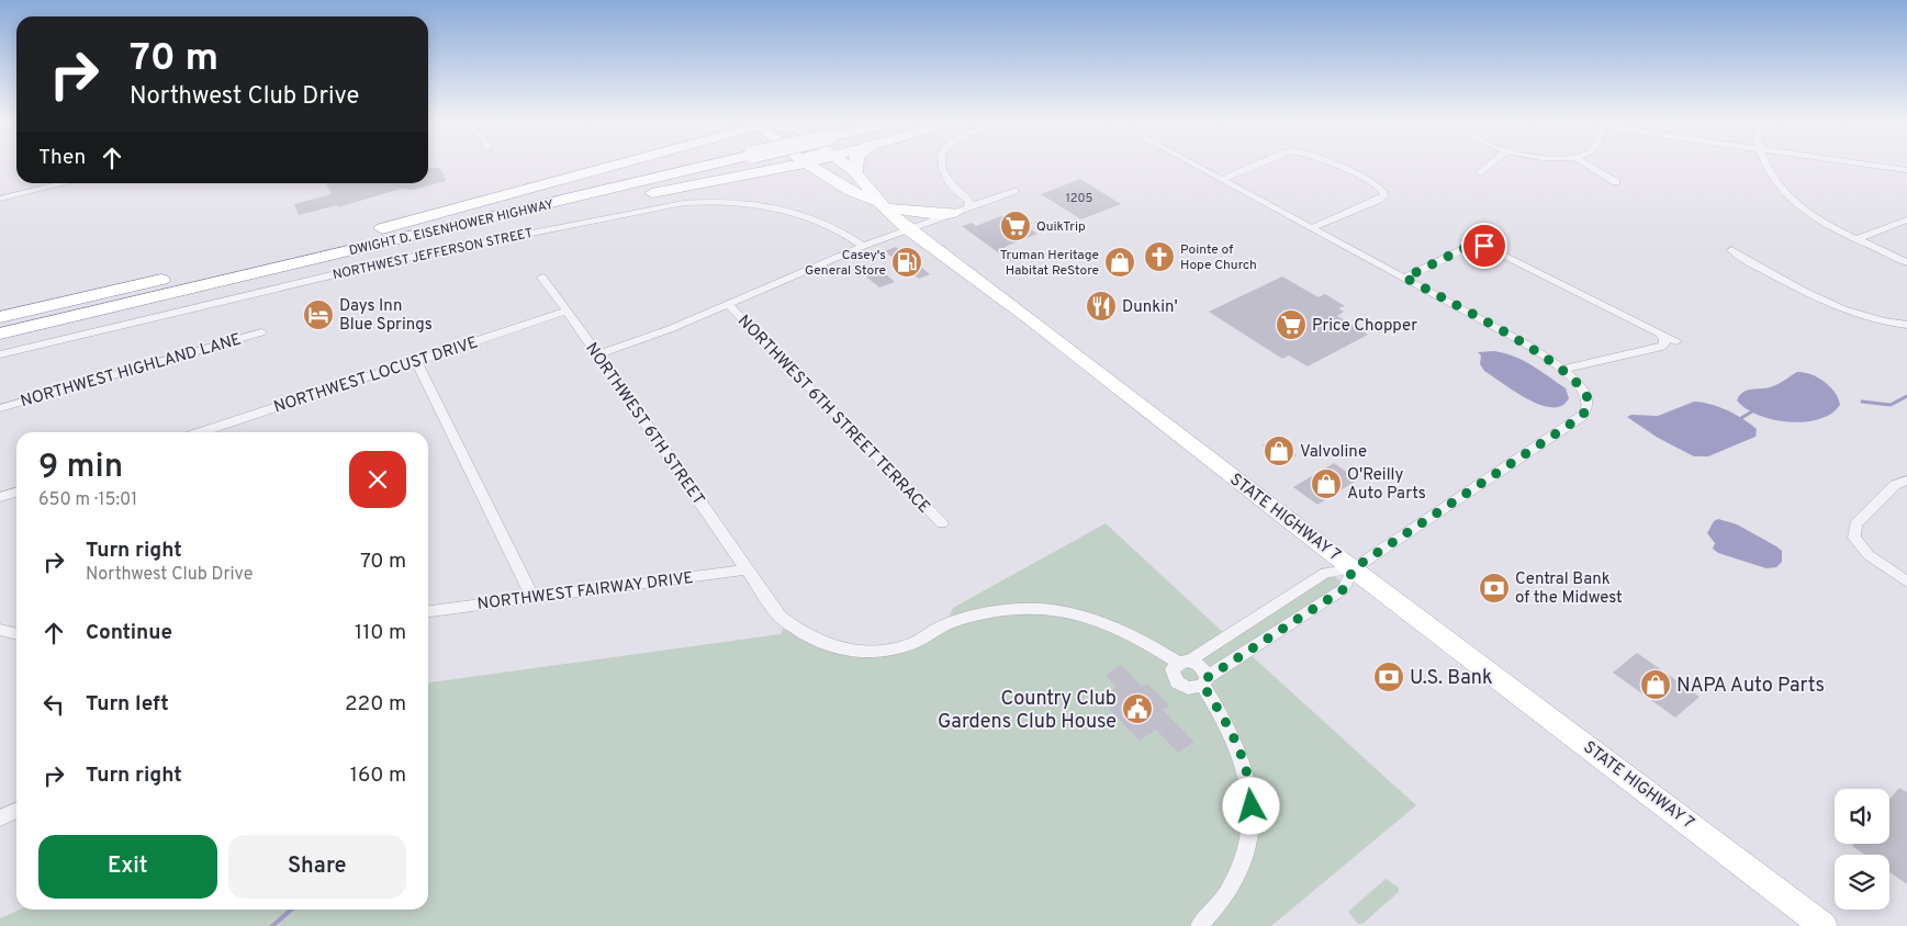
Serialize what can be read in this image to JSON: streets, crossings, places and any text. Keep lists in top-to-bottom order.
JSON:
{
  "streets": {
    "highway": ["DWIGHT D. EISENHOWER HIGHWAY"],
    "main road": ["STATE HIGHWAY 7"],
    "street": [
      "NORTHWEST JEFFERSON STREET",
      "NORTHWEST HIGHLAND LANE",
      "NORTHWEST LOCUST DRIVE",
      "NORTHWEST 6TH STREET TERRACE",
      "NORTHWEST 6TH STREET",
      "NORTHWEST FAIRWAY DRIVE"
    ]
  },
  "crossings": [
    ["NORTHWEST LOCUST DRIVE", "NORTHWEST 6TH STREET"],
    ["NORTHWEST 6TH STREET", "NORTHWEST FAIRWAY DRIVE"]
  ],
  "places": {
    "supermarket": ["QuikTrip", "Price Chopper"],
    "church": ["Pointe of Hope Church"],
    "fuel station": ["Casey's General Store"],
    "shop": [
      "Truman Heritage Habitat ReStore",
      "Valvoline",
      "O'Reilly Auto Parts",
      "NAPA Auto Parts"
    ],
    "restaurant": ["Dunkin'"],
    "hotel": ["Days Inn Blue Springs"],
    "bank": ["Central Bank of the Midwest", "U.S. Bank"],
    "public building": ["Country Club Gardens Club House"]
  },
  "house_numbers": ["1205"],
  "page": {
    "turn": ["70 m", "Northwest Club Drive"],
    "then": "Then",
    "heading": ["9 min", "650 m · 15:01"],
    "list": [
      {
        "name": "Turn right",
        "note": "Northwest Club Drive",
        "value": "70 m"
      },
      {
        "name": "Continue",
        "value": "110 m"
      },
      {
        "name": "Turn left",
        "value": "220 m"
      },
      {
        "name": "Turn right",
        "value": "160 m"
      }
    ],
    "buttons": ["Exit", "Share"]
  }
}
